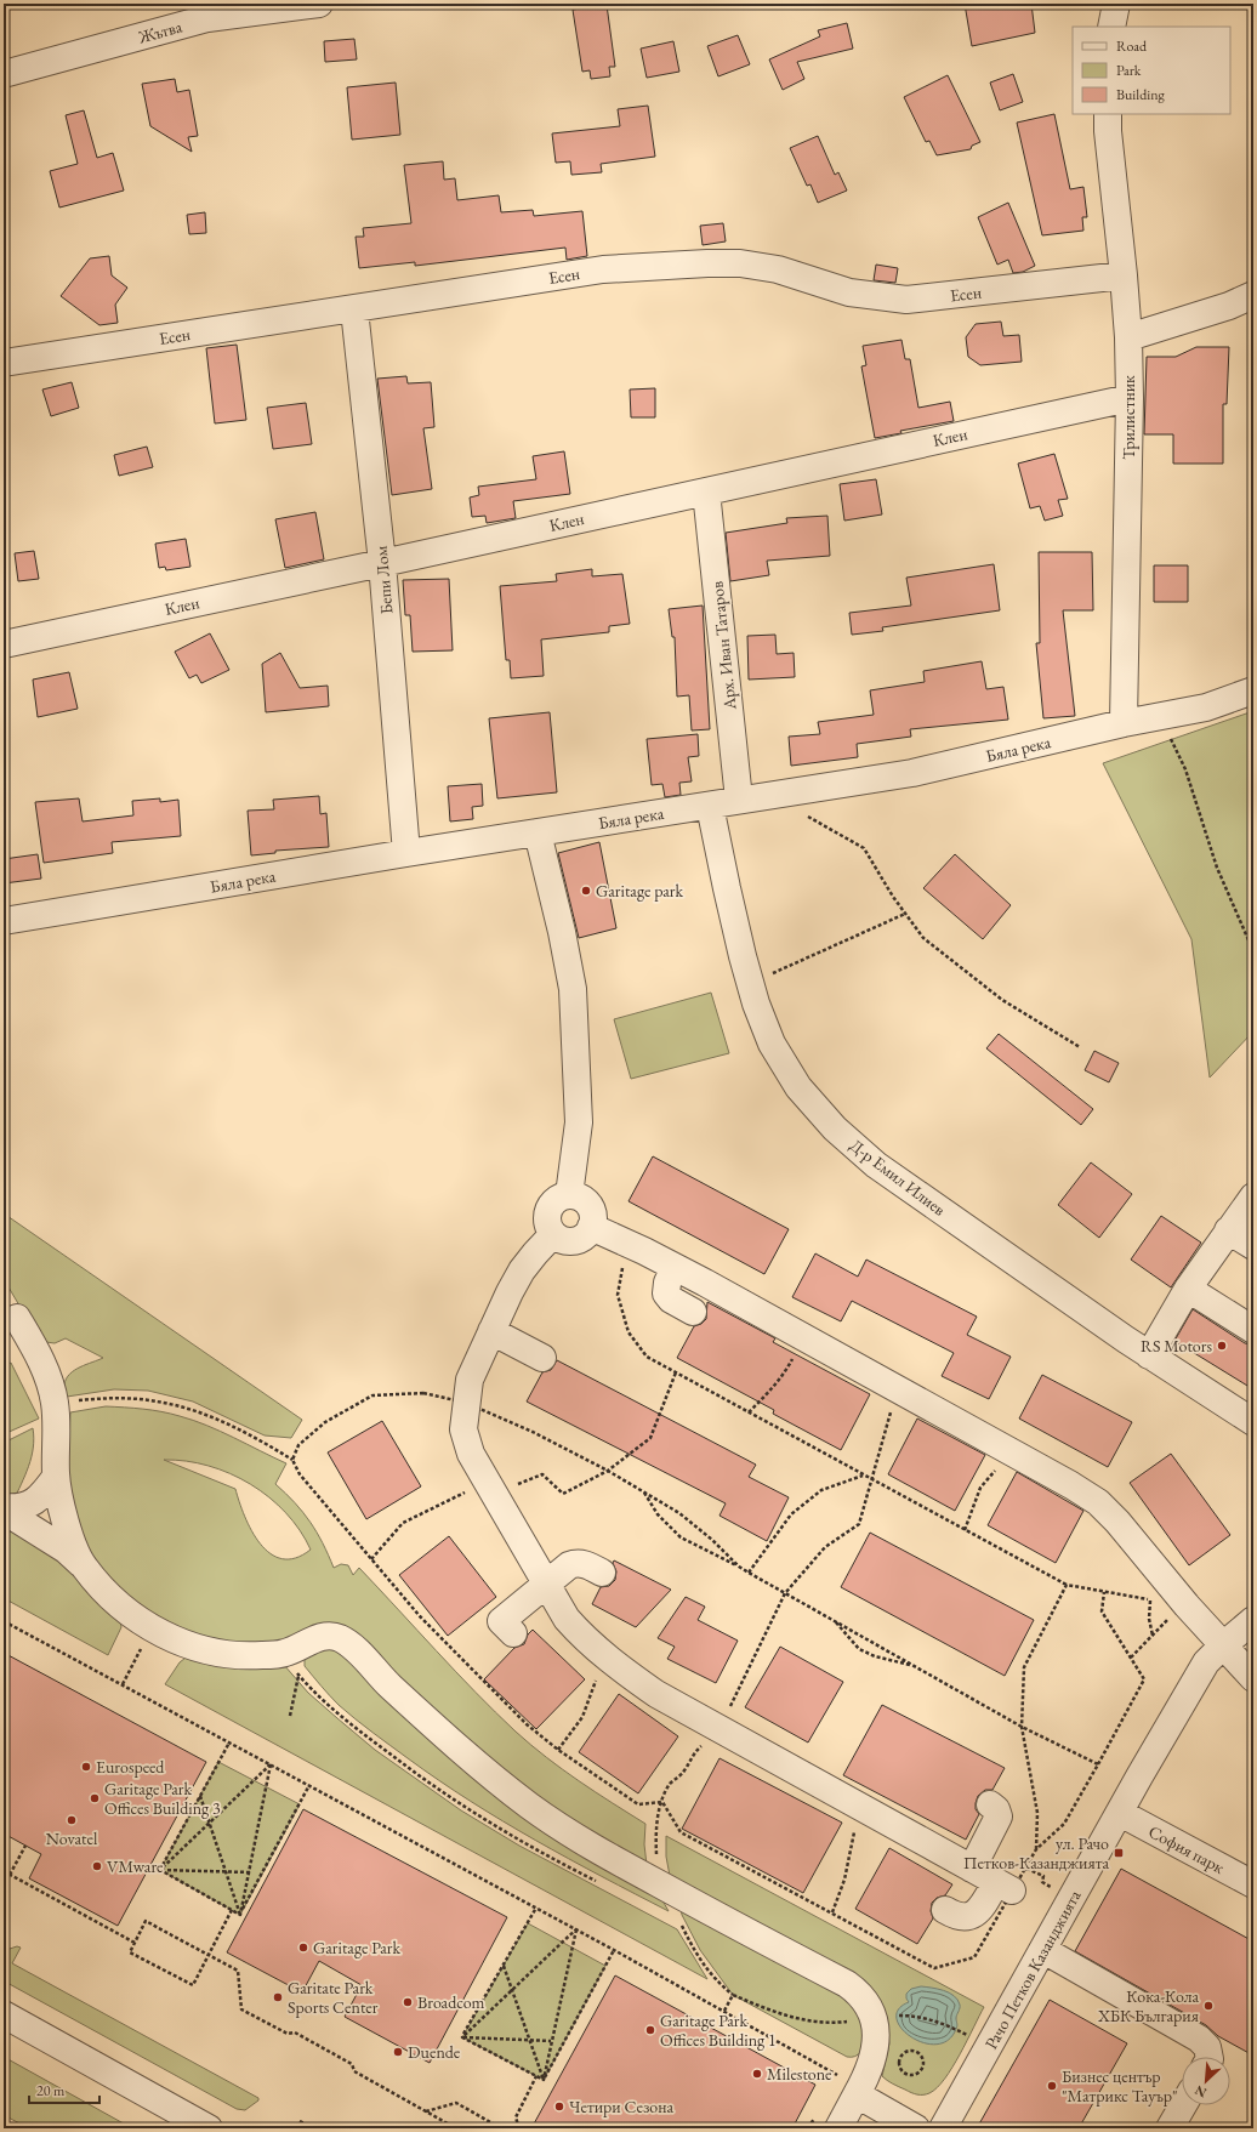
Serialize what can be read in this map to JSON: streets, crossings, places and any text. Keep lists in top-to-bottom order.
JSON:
{
  "streets": {
    "street": [
      "Жътва",
      "Есен",
      "Трилистник",
      "Клен",
      "Бепи Лом",
      "Арх. Иван Татаров",
      "Бяла река",
      "Д-р Емил Илиев",
      "София парк",
      "Рачо Петков Казанджията"
    ]
  },
  "crossings": [
    ["Есен", "Трилистник"],
    ["Есен", "Бепи Лом"],
    ["Трилистник", "Клен"],
    ["Трилистник", "Бяла река"],
    ["Клен", "Бепи Лом"],
    ["Клен", "Арх. Иван Татаров"],
    ["Бепи Лом", "Бяла река"],
    ["Арх. Иван Татаров", "Бяла река"],
    ["Бяла река", "Д-р Емил Илиев"],
    ["София парк", "Рачо Петков Казанджията"]
  ],
  "places": {
    "other": [
      "Garitage park",
      "RS Motors",
      "Eurospeed",
      "Garitage Park Offices Building 3",
      "Novatel",
      "VMware",
      "Garitage Park",
      "Garitate Park Sports Center",
      "Broadcom",
      "Кока-Кола ХБК България",
      "Garitage Park Offices Building 1",
      "Duende",
      "Milestone",
      "Бизнес център \"Матрикс Тауър\"",
      "Четири Сезона"
    ],
    "transit": ["ул. Рачо Петков-Казанджията"]
  },
  "legend": ["Road", "Park", "Building"],
  "scale_bar": "20 m",
  "north": "bottom left"
}
